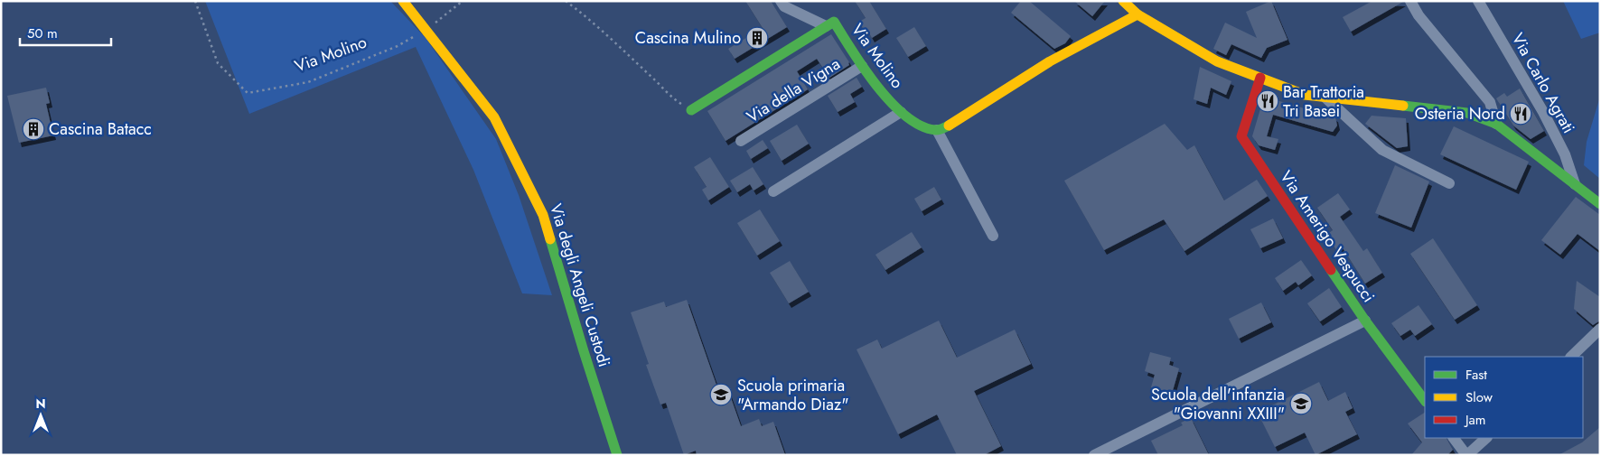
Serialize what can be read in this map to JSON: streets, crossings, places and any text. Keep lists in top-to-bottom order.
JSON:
{
  "streets": {
    "street": [
      "Via Molino",
      "Via Carlo Agrati",
      "Via della Vigna",
      "Via Amerigo Vespucci",
      "Via degli Angeli Custodi"
    ]
  },
  "crossings": [
    ["Via Molino", "Via della Vigna"],
    ["Via Molino", "Via degli Angeli Custodi"]
  ],
  "places": {
    "building": ["Cascina Mulino", "Cascina Batacc"],
    "restaurant": ["Bar Trattoria Tri Basei", "Osteria Nord"],
    "school or university": ["Scuola primaria \"Armando Diaz\"", "Scuola dell'infanzia \"Giovanni XXIII\""]
  },
  "legend": ["Fast", "Slow", "Jam"],
  "scale_bar": "50 m",
  "north": "top"
}
